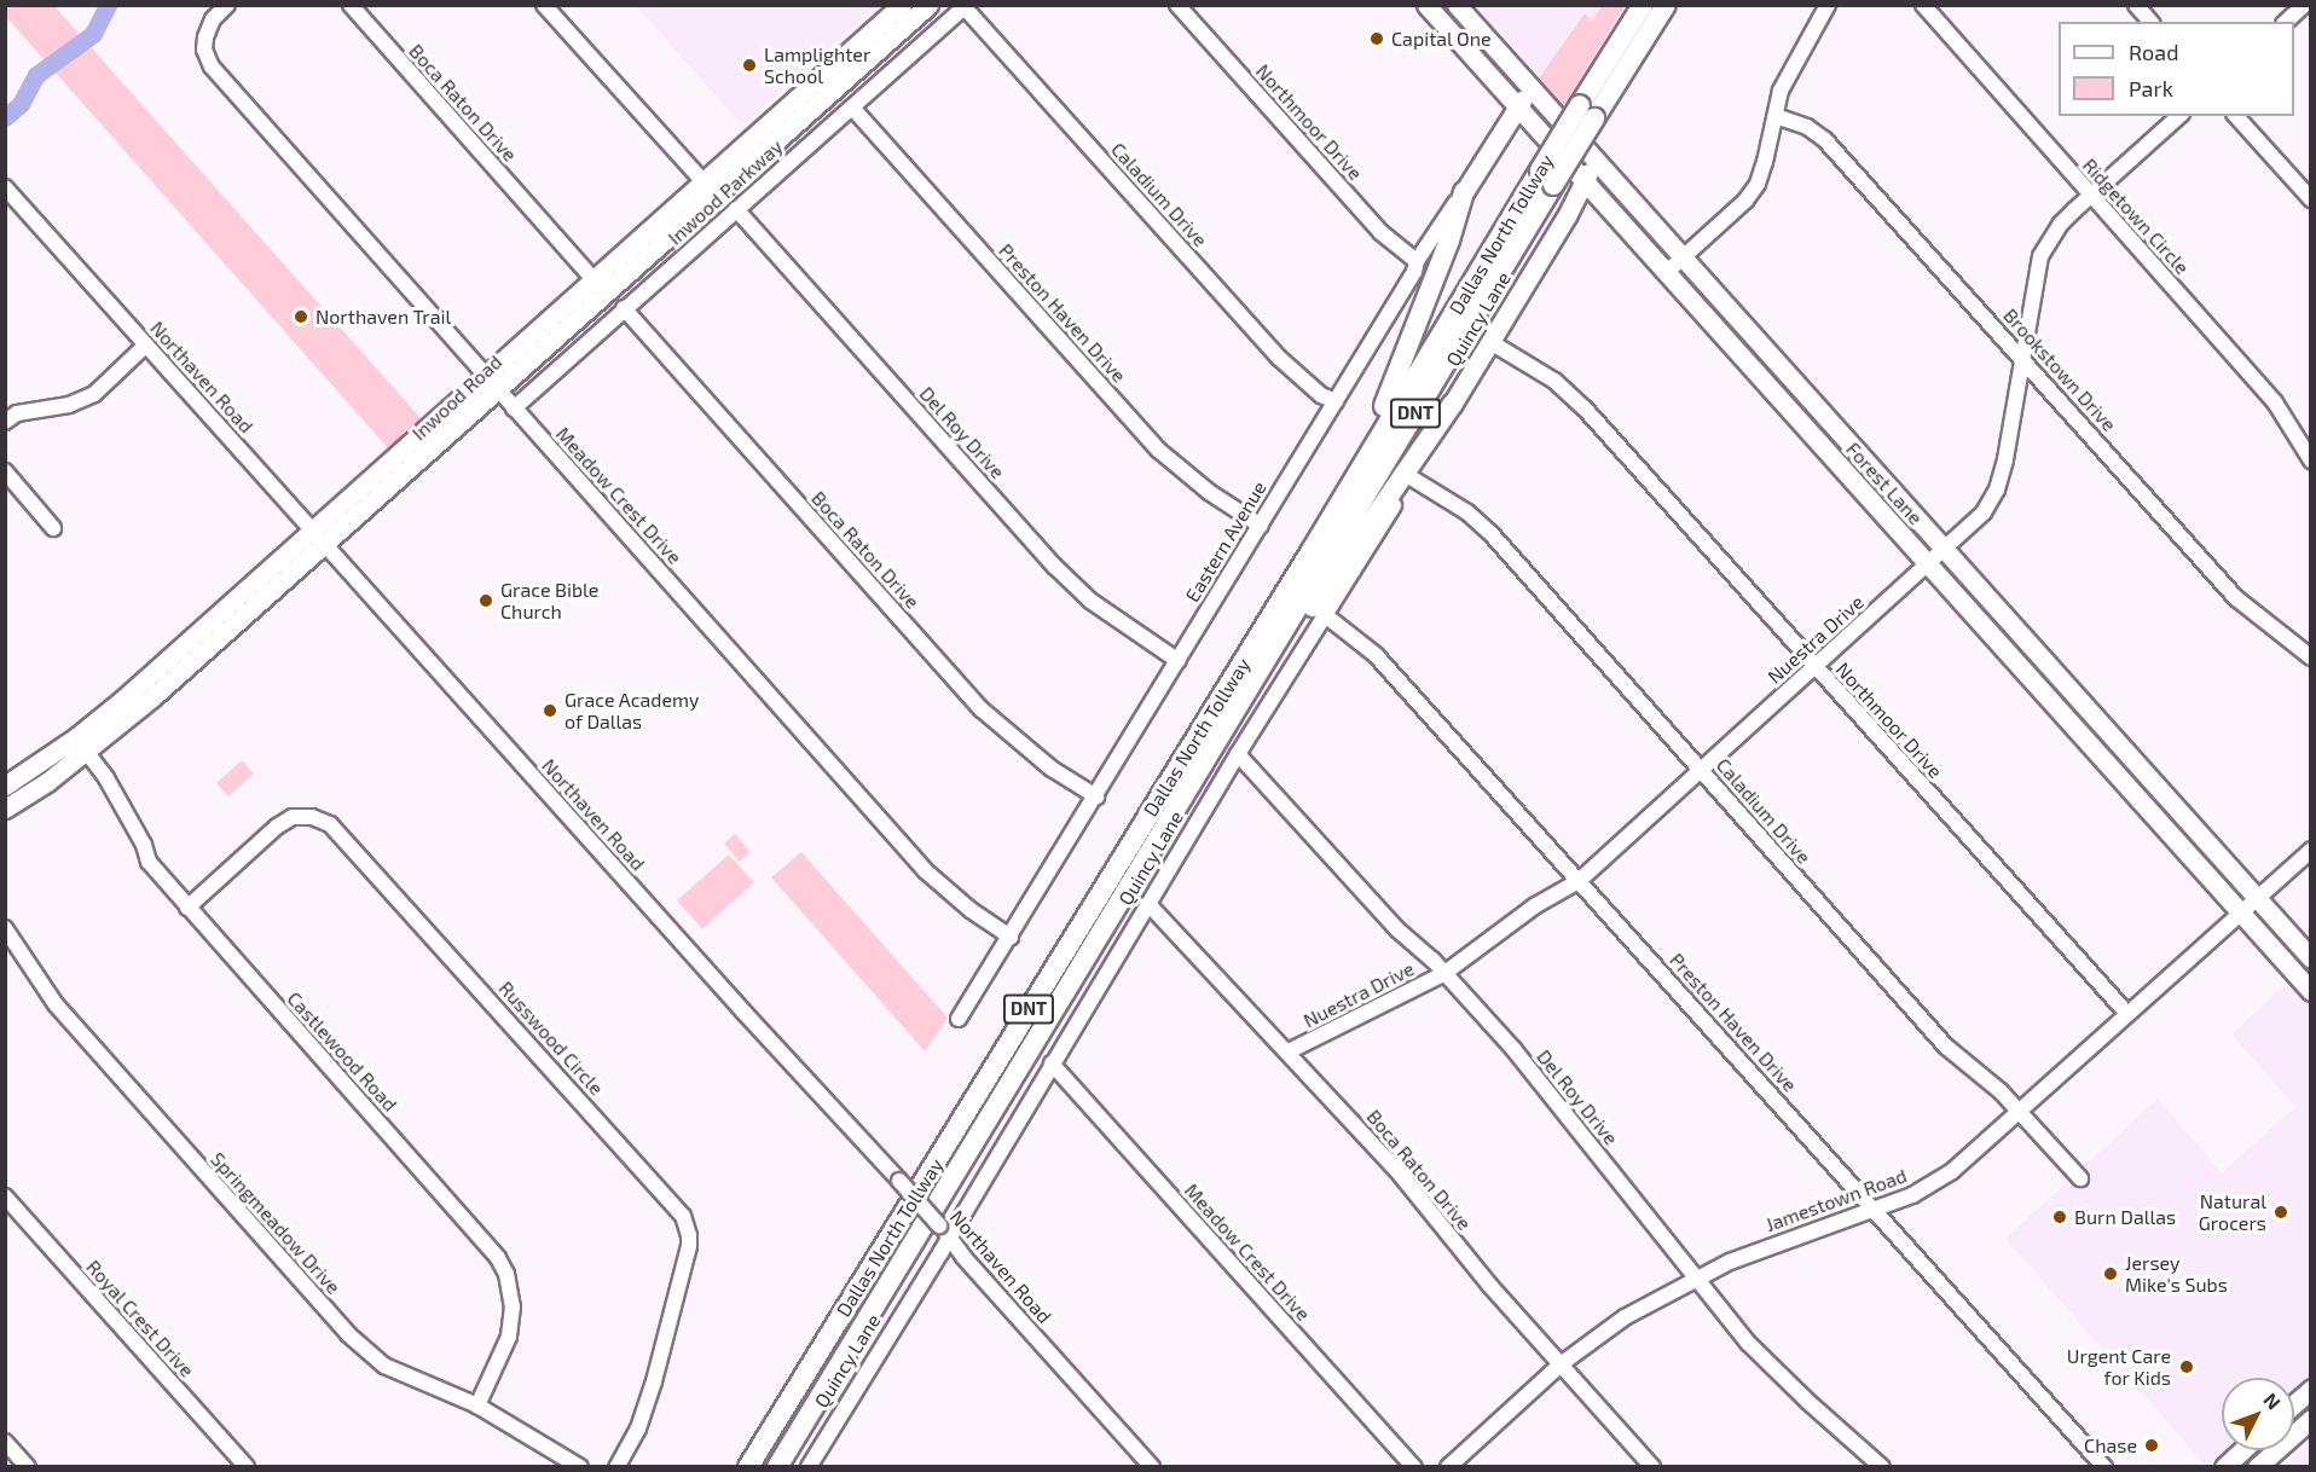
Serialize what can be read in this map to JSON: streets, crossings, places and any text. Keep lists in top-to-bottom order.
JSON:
{
  "streets": {
    "highway": ["Dallas North Tollway", "DNT"],
    "main road": [
      "Quincy Lane",
      "Inwood Road",
      "Forest Lane",
      "Eastern Avenue"
    ],
    "street": [
      "Boca Raton Drive",
      "Northmoor Drive",
      "Inwood Parkway",
      "Caladium Drive",
      "Ridgetown Circle",
      "Preston Haven Drive",
      "Brookstown Drive",
      "Northaven Road",
      "Del Roy Drive",
      "Meadow Crest Drive",
      "Nuestra Drive",
      "Russwood Circle",
      "Castlewood Road",
      "Jamestown Road",
      "Springmeadow Drive",
      "Royal Crest Drive"
    ]
  },
  "crossings": [
    ["Boca Raton Drive", "Inwood Parkway"],
    ["Boca Raton Drive", "Quincy Lane"],
    ["Boca Raton Drive", "Inwood Road"],
    ["Boca Raton Drive", "Eastern Avenue"],
    ["Boca Raton Drive", "Nuestra Drive"],
    ["Boca Raton Drive", "Jamestown Road"],
    ["Northmoor Drive", "Quincy Lane"],
    ["Northmoor Drive", "Eastern Avenue"],
    ["Northmoor Drive", "Nuestra Drive"],
    ["Northmoor Drive", "Jamestown Road"],
    ["Inwood Parkway", "Caladium Drive"],
    ["Inwood Parkway", "Preston Haven Drive"],
    ["Inwood Parkway", "Del Roy Drive"],
    ["Inwood Parkway", "Meadow Crest Drive"],
    ["Caladium Drive", "Quincy Lane"],
    ["Caladium Drive", "Eastern Avenue"],
    ["Caladium Drive", "Nuestra Drive"],
    ["Caladium Drive", "Jamestown Road"],
    ["Ridgetown Circle", "Nuestra Drive"],
    ["Preston Haven Drive", "Quincy Lane"],
    ["Preston Haven Drive", "Eastern Avenue"],
    ["Preston Haven Drive", "Nuestra Drive"],
    ["Preston Haven Drive", "Jamestown Road"],
    ["Quincy Lane", "Northaven Road"],
    ["Quincy Lane", "Del Roy Drive"],
    ["Quincy Lane", "Forest Lane"],
    ["Quincy Lane", "Meadow Crest Drive"],
    ["Brookstown Drive", "Nuestra Drive"],
    ["Northaven Road", "Inwood Road"],
    ["Inwood Road", "Meadow Crest Drive"],
    ["Inwood Road", "Castlewood Road"],
    ["Del Roy Drive", "Eastern Avenue"],
    ["Del Roy Drive", "Nuestra Drive"],
    ["Del Roy Drive", "Jamestown Road"],
    ["Forest Lane", "Eastern Avenue"],
    ["Forest Lane", "Nuestra Drive"],
    ["Forest Lane", "Jamestown Road"],
    ["Meadow Crest Drive", "Eastern Avenue"],
    ["Russwood Circle", "Castlewood Road"],
    ["Castlewood Road", "Springmeadow Drive"]
  ],
  "places": [
    "Capital One",
    "Lamplighter School",
    "Northaven Trail",
    "Grace Bible Church",
    "Grace Academy of Dallas",
    "Natural Grocers",
    "Burn Dallas",
    "Jersey Mike's Subs",
    "Urgent Care for Kids",
    "Chase"
  ],
  "legend": ["Road", "Park"],
  "north": "top right"
}
